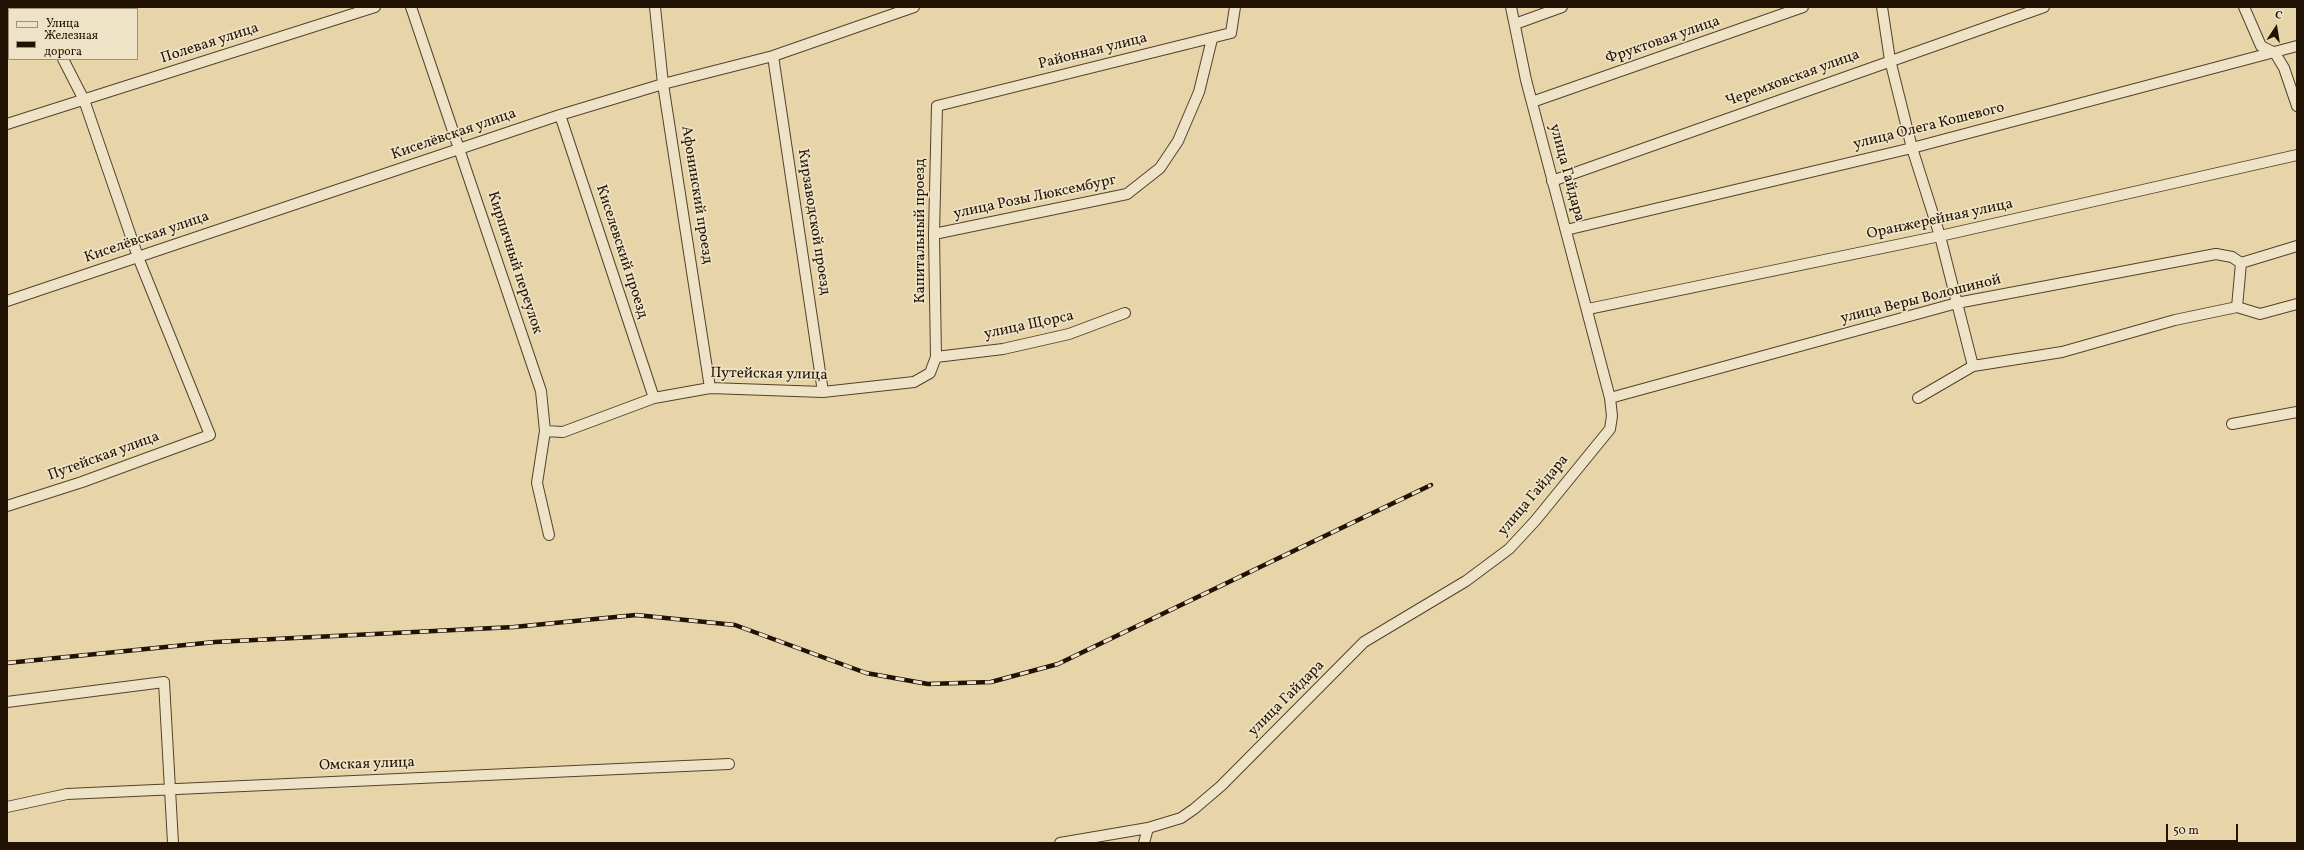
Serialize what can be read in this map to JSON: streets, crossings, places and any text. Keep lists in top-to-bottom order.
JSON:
{
  "streets": {
    "street": [
      "Фруктовая улица",
      "Полевая улица",
      "Районная улица",
      "Черемховская улица",
      "улица Олега Кошевого",
      "Киселёвская улица",
      "улица Гайдара",
      "Афонинский проезд",
      "улица Розы Люксембург",
      "Оранжерейная улица",
      "Кирзаводской проезд",
      "Капитальный проезд",
      "Киселевский проезд",
      "Кирпичный переулок",
      "улица Веры Волошиной",
      "улица Щорса",
      "Путейская улица",
      "Омская улица"
    ]
  },
  "crossings": [
    ["Фруктовая улица", "улица Гайдара"],
    ["Районная улица", "улица Розы Люксембург"],
    ["Районная улица", "Капитальный проезд"],
    ["Черемховская улица", "улица Гайдара"],
    ["улица Олега Кошевого", "улица Гайдара"],
    ["Киселёвская улица", "Афонинский проезд"],
    ["Киселёвская улица", "Кирзаводской проезд"],
    ["Киселёвская улица", "Киселевский проезд"],
    ["Киселёвская улица", "Кирпичный переулок"],
    ["Киселёвская улица", "Путейская улица"],
    ["улица Гайдара", "Оранжерейная улица"],
    ["улица Гайдара", "улица Веры Волошиной"],
    ["Афонинский проезд", "Путейская улица"],
    ["улица Розы Люксембург", "Капитальный проезд"],
    ["Кирзаводской проезд", "Путейская улица"],
    ["Капитальный проезд", "улица Щорса"],
    ["Капитальный проезд", "Путейская улица"],
    ["Киселевский проезд", "Путейская улица"],
    ["Кирпичный переулок", "Путейская улица"],
    ["улица Щорса", "Путейская улица"]
  ],
  "legend": ["Улица", "Железная дорога"],
  "scale_bar": "50 m",
  "north": "top"
}
